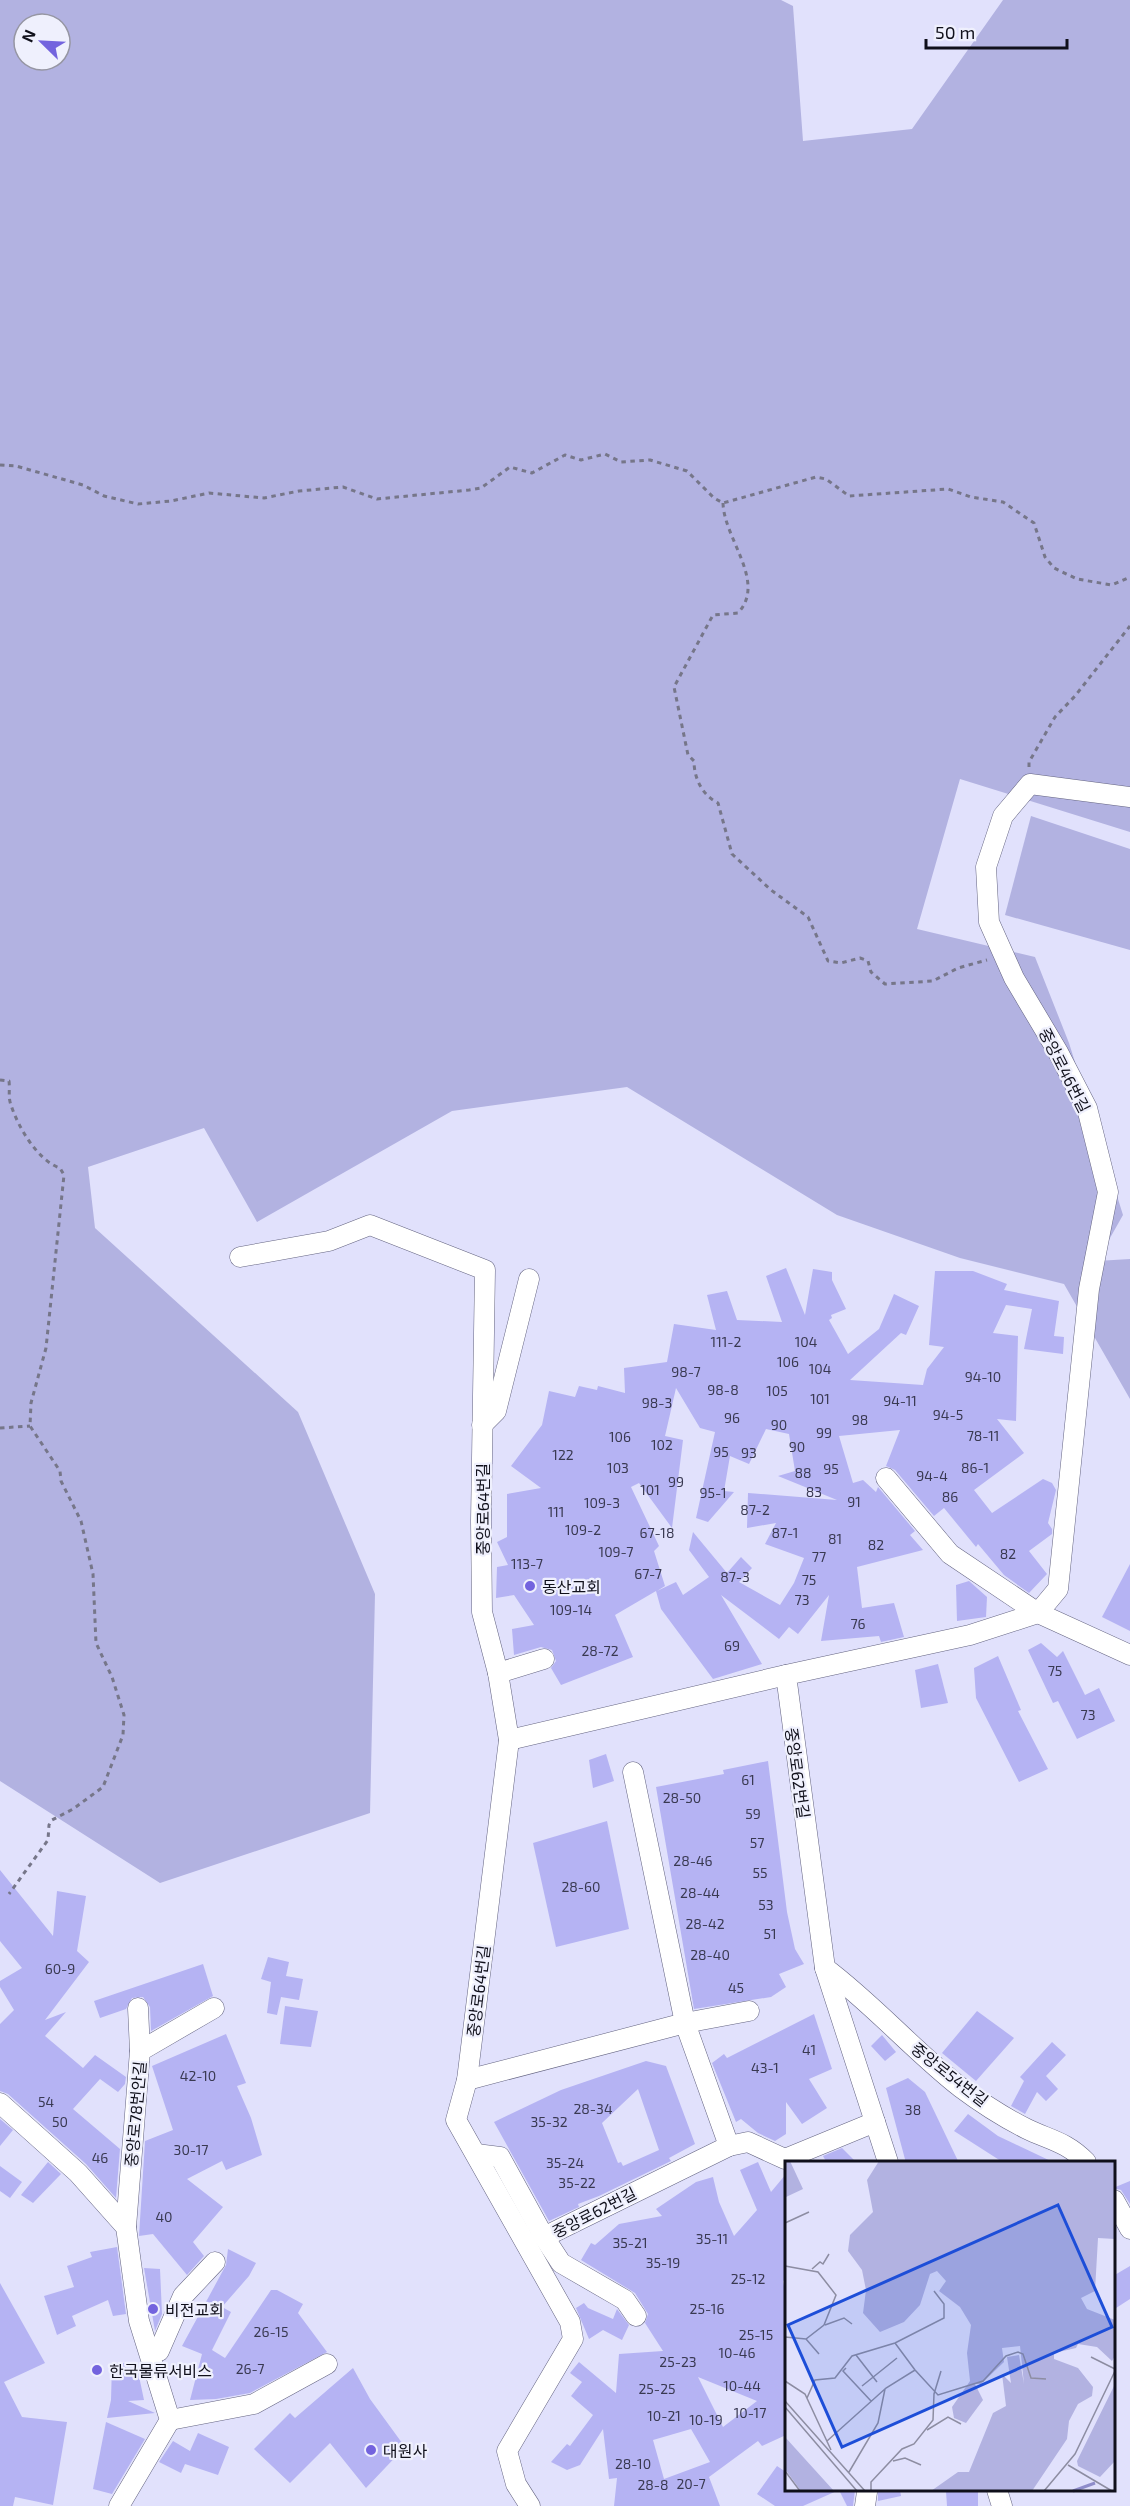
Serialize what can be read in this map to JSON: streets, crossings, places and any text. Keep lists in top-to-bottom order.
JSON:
{
  "streets": {
    "street": [
      "중앙로46번길",
      "중앙로64번길",
      "중앙로62번길",
      "중앙로54번길",
      "중앙로78번안길"
    ]
  },
  "crossings": [
    ["중앙로64번길", "중앙로62번길"],
    ["중앙로62번길", "중앙로54번길"]
  ],
  "places": [
    "동산교회",
    "비전교회",
    "한국물류서비스",
    "대원사"
  ],
  "house_numbers": [
    "111-2",
    "104",
    "106",
    "104",
    "98-7",
    "94-10",
    "98-8",
    "105",
    "101",
    "94-11",
    "98-3",
    "94-5",
    "96",
    "98",
    "90",
    "99",
    "78-11",
    "106",
    "102",
    "90",
    "95",
    "93",
    "122",
    "103",
    "86-1",
    "95",
    "88",
    "94-4",
    "99",
    "101",
    "83",
    "95-1",
    "86",
    "91",
    "109-3",
    "87-2",
    "111",
    "109-2",
    "67-18",
    "87-1",
    "81",
    "82",
    "109-7",
    "82",
    "77",
    "113-7",
    "67-7",
    "87-3",
    "75",
    "73",
    "109-14",
    "76",
    "69",
    "28-72",
    "75",
    "73",
    "61",
    "28-50",
    "59",
    "57",
    "28-46",
    "55",
    "28-60",
    "28-44",
    "53",
    "28-42",
    "51",
    "28-40",
    "60-9",
    "45",
    "41",
    "43-1",
    "42-10",
    "54",
    "28-34",
    "38",
    "50",
    "35-32",
    "30-17",
    "46",
    "35-24",
    "35-22",
    "40",
    "35-11",
    "35-21",
    "35-19",
    "25-12",
    "25-16",
    "26-15",
    "25-15",
    "10-46",
    "25-23",
    "26-7",
    "10-44",
    "25-25",
    "10-17",
    "10-21",
    "10-19",
    "28-10",
    "20-7",
    "28-8"
  ],
  "scale_bar": "50 m",
  "north": "top left"
}
